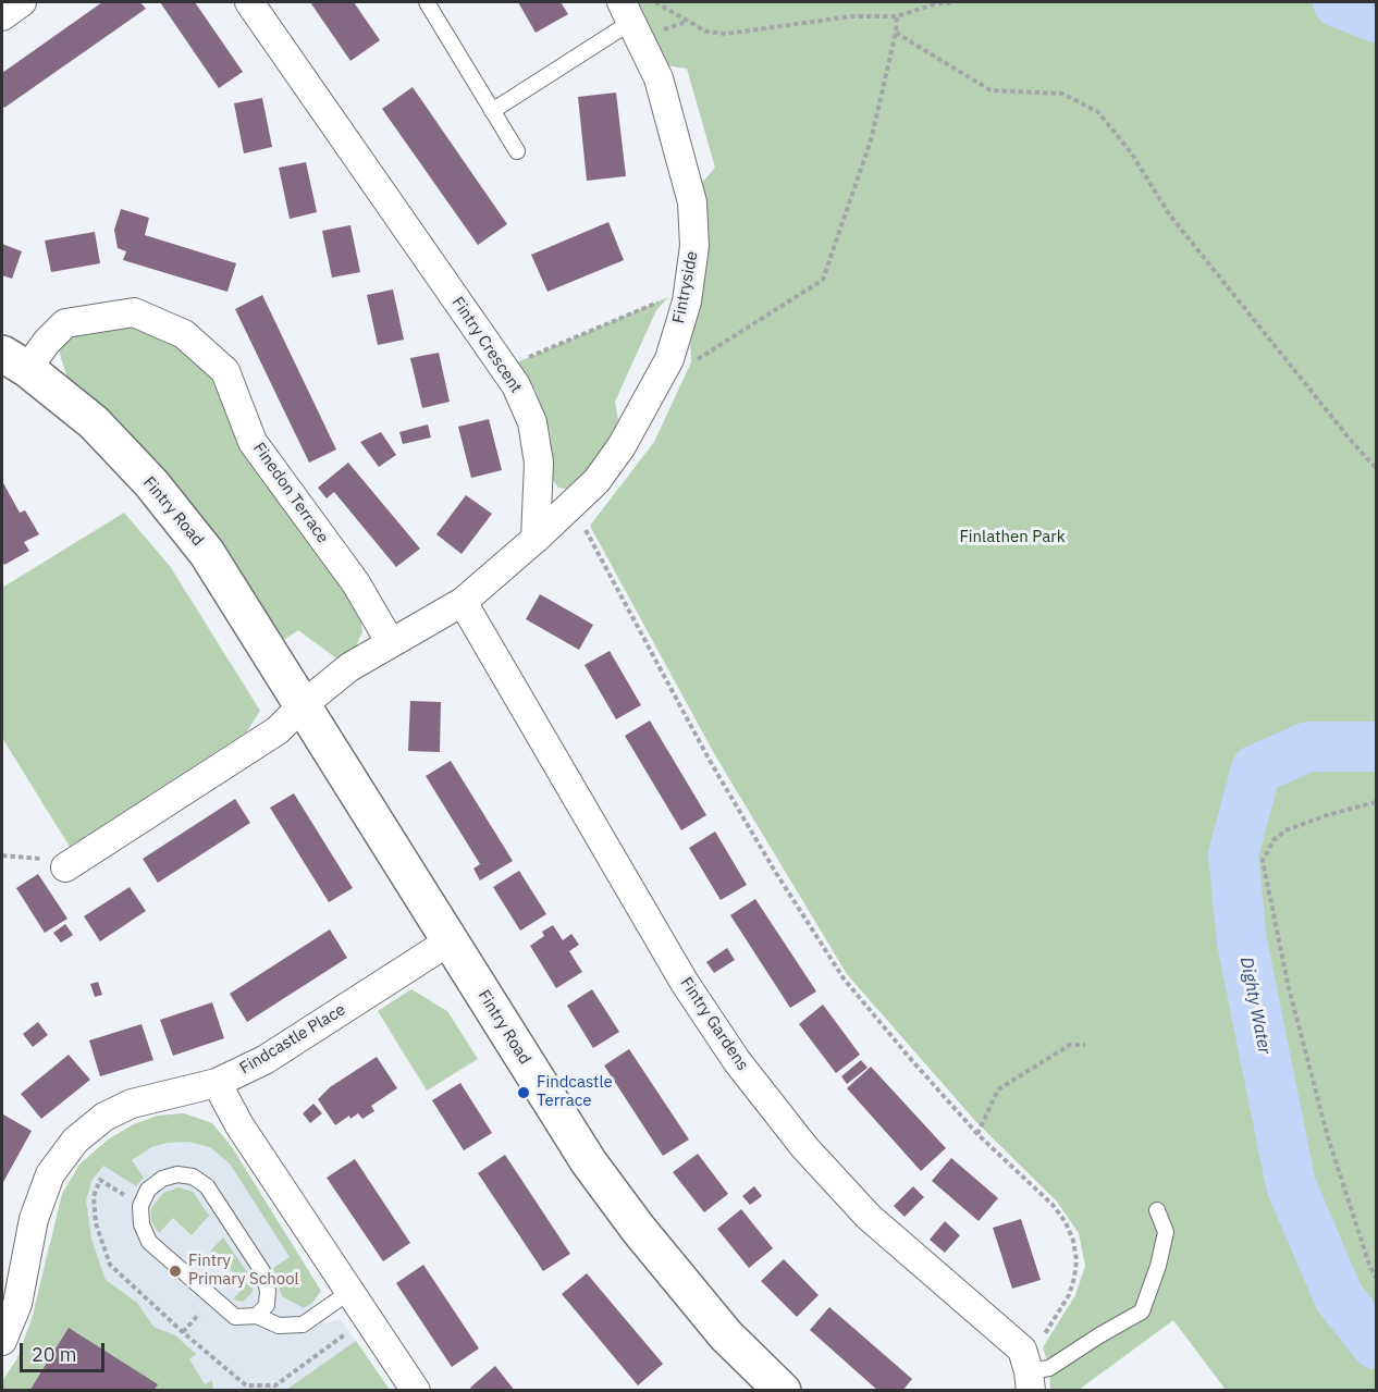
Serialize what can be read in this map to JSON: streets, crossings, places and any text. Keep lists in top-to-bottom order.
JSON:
{
  "streets": {
    "street": [
      "Fintryside",
      "Fintry Crescent",
      "Finedon Terrace",
      "Fintry Road",
      "Fintry Gardens",
      "Findcastle Place"
    ]
  },
  "crossings": [
    ["Fintryside", "Fintry Crescent"],
    ["Finedon Terrace", "Fintry Road"],
    ["Fintry Road", "Findcastle Place"]
  ],
  "water": ["Dighty Water"],
  "parks": ["Finlathen Park"],
  "places": ["Findcastle Terrace", "Fintry Primary School"],
  "scale_bar": "20 m"
}
